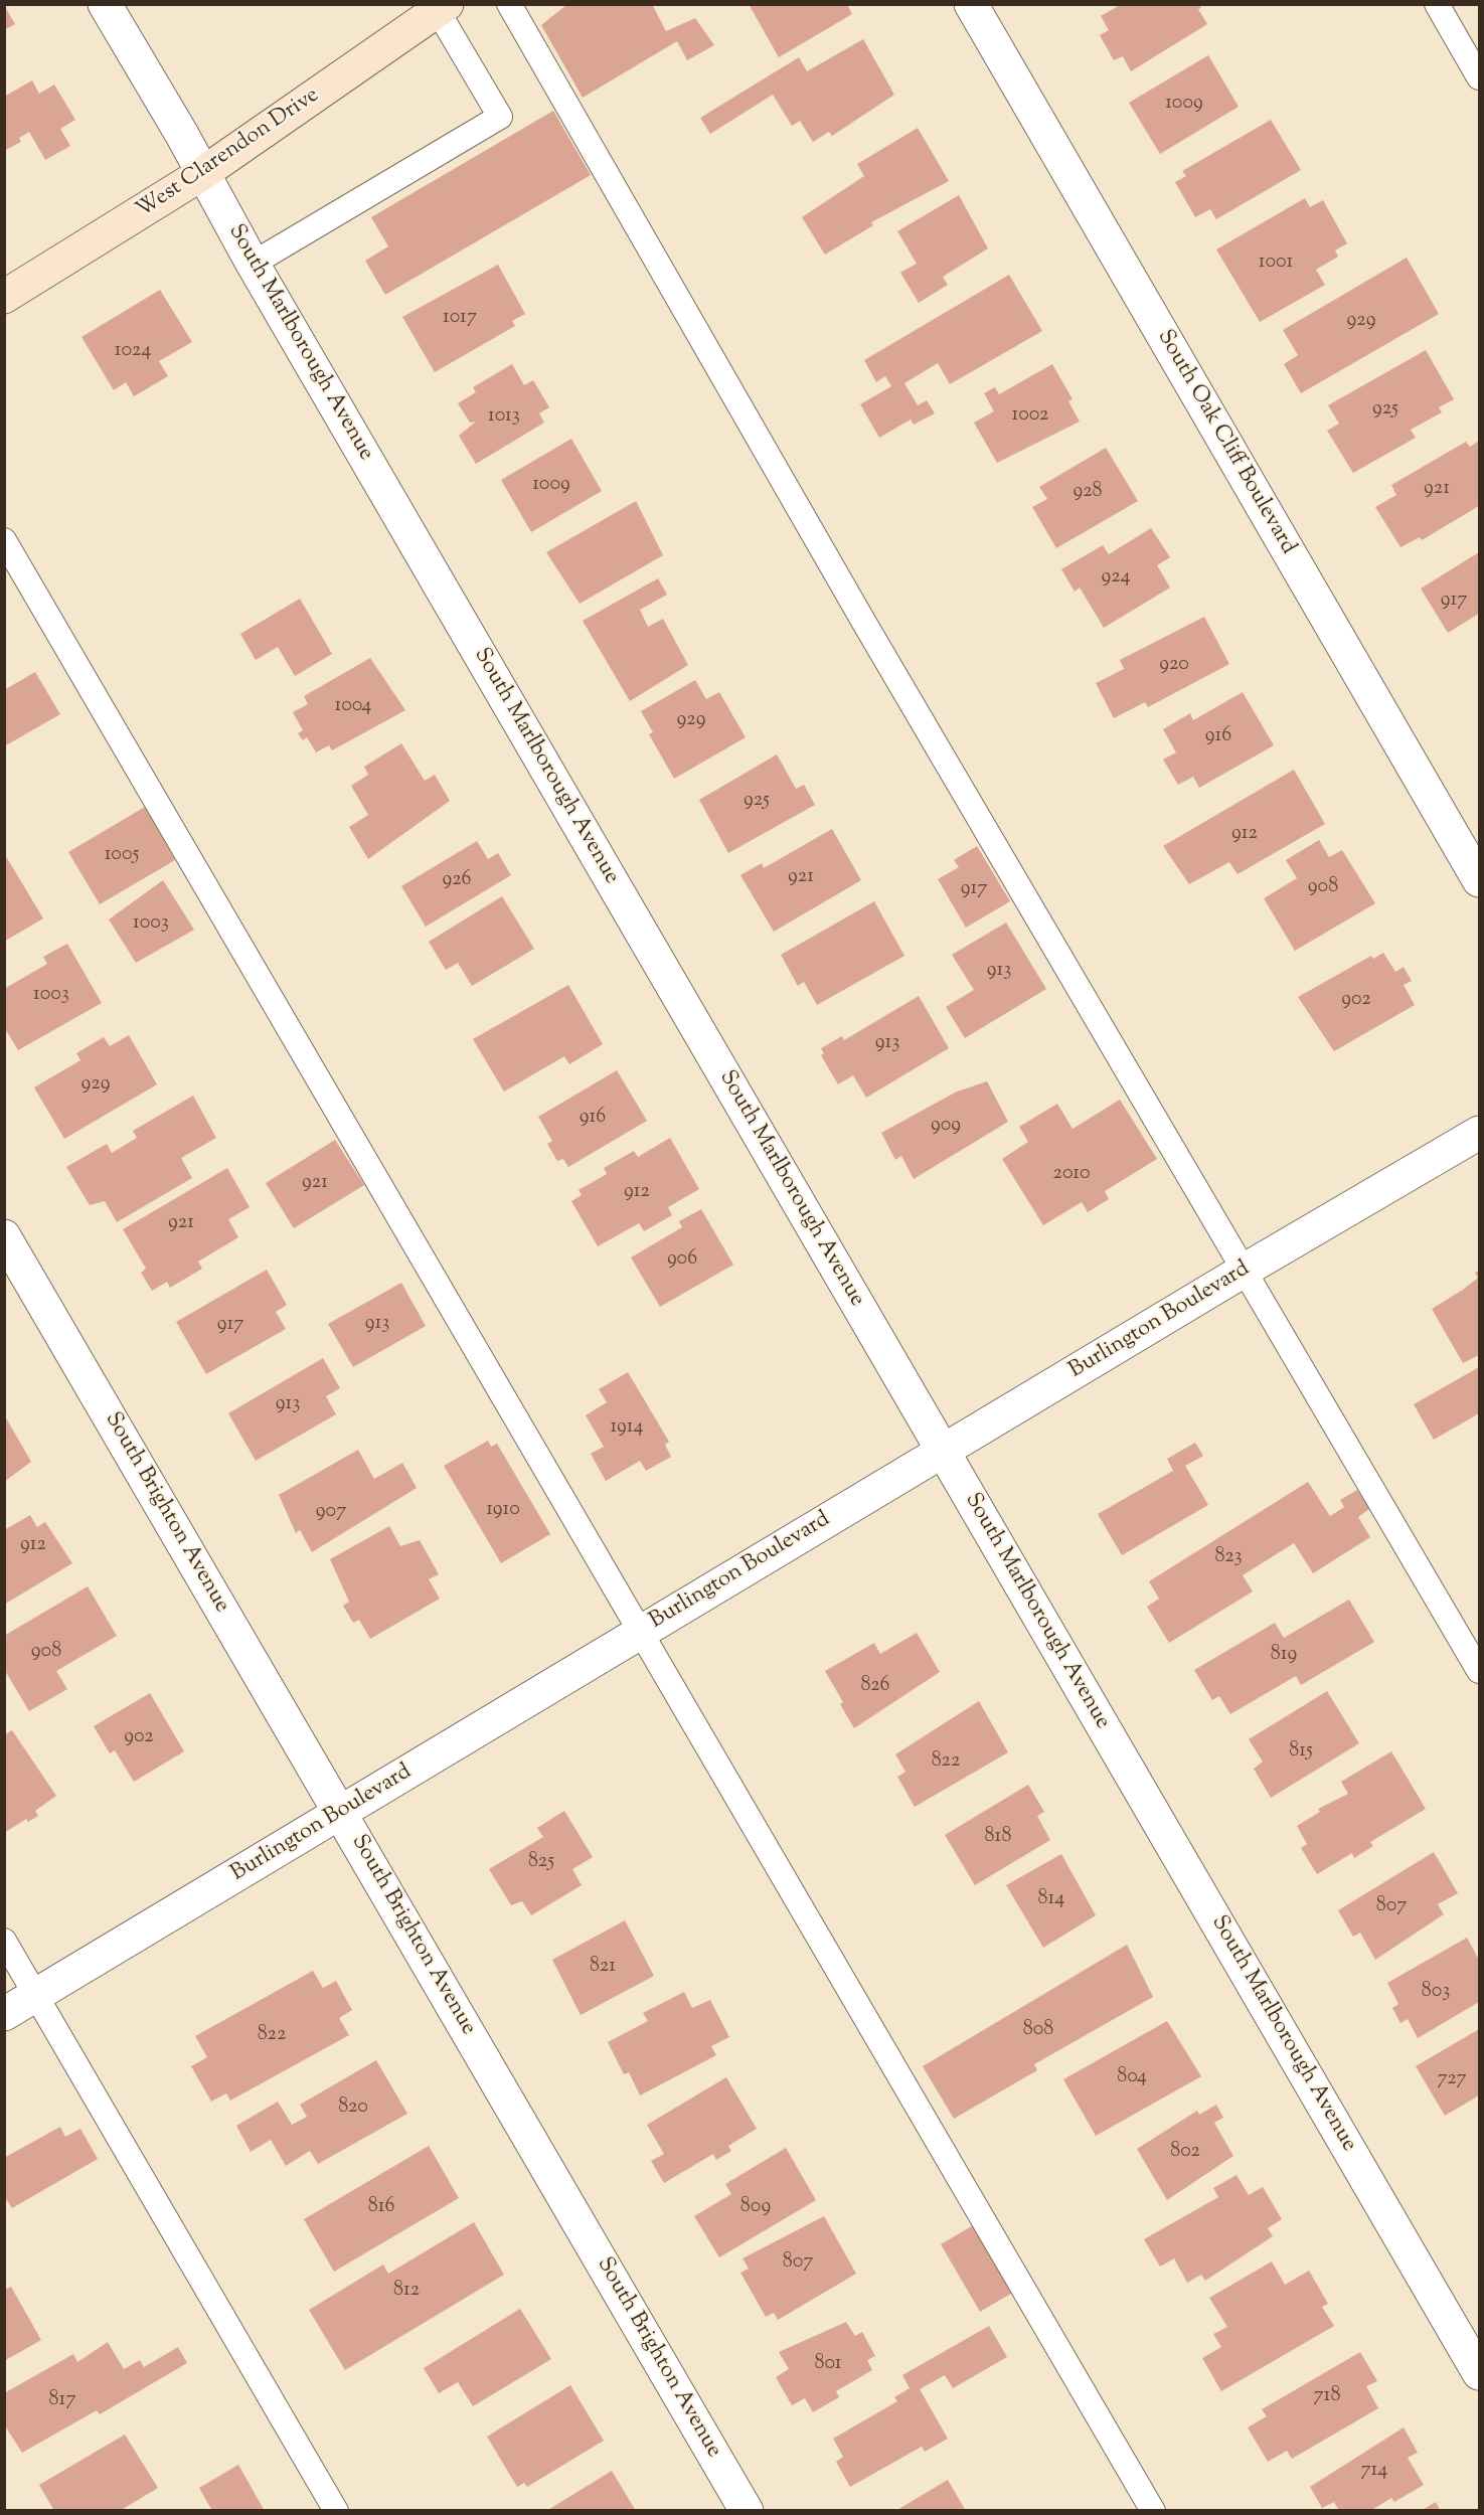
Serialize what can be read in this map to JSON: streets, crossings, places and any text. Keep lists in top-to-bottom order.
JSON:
{
  "streets": {
    "main road": ["West Clarendon Drive"],
    "street": [
      "South Marlborough Avenue",
      "South Oak Cliff Boulevard",
      "Burlington Boulevard",
      "South Brighton Avenue"
    ]
  },
  "crossings": [
    ["West Clarendon Drive", "South Marlborough Avenue"],
    ["South Marlborough Avenue", "Burlington Boulevard"],
    ["Burlington Boulevard", "South Brighton Avenue"]
  ],
  "house_numbers": [
    "1009",
    "1001",
    "1017",
    "929",
    "1024",
    "925",
    "1002",
    "1013",
    "1009",
    "921",
    "928",
    "924",
    "917",
    "920",
    "1004",
    "929",
    "916",
    "925",
    "912",
    "1005",
    "921",
    "926",
    "908",
    "917",
    "1003",
    "913",
    "1003",
    "902",
    "913",
    "929",
    "916",
    "909",
    "2010",
    "921",
    "912",
    "921",
    "906",
    "913",
    "917",
    "913",
    "1914",
    "1910",
    "907",
    "912",
    "823",
    "908",
    "819",
    "826",
    "902",
    "815",
    "822",
    "818",
    "825",
    "814",
    "807",
    "821",
    "803",
    "808",
    "822",
    "804",
    "727",
    "820",
    "802",
    "816",
    "809",
    "807",
    "812",
    "801",
    "718",
    "817",
    "714"
  ]
}
